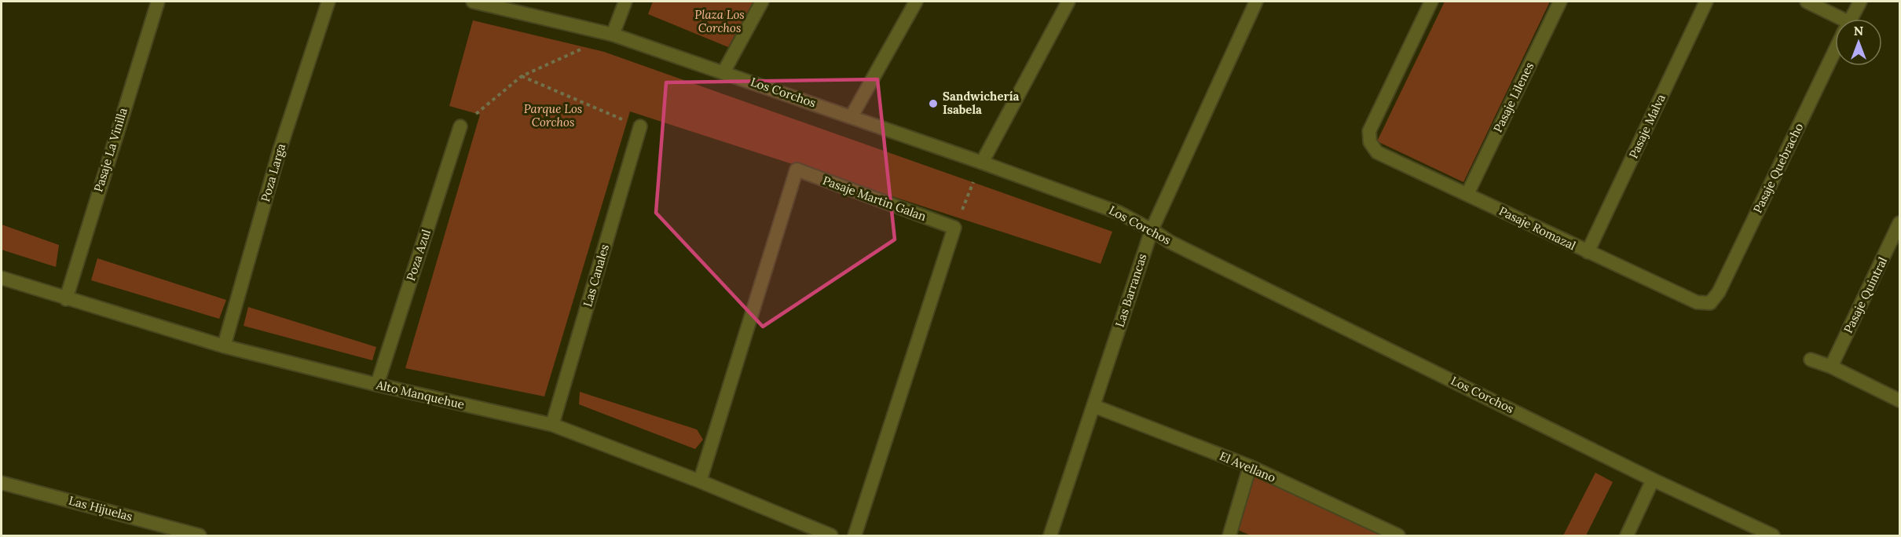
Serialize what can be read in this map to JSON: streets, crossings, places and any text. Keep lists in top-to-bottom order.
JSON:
{
  "streets": {
    "street": [
      "Los Corchos",
      "Pasaje Lilenes",
      "Pasaje Malva",
      "Pasaje La Vinilla",
      "Pasaje Quebracho",
      "Poza Larga",
      "Pasaje Martin Galan",
      "Pasaje Romazal",
      "Poza Azul",
      "Las Canales",
      "Las Barrancas",
      "Pasaje Quintral",
      "Alto Manquehue",
      "El Avellano",
      "Las Hijuelas"
    ]
  },
  "crossings": [
    ["Los Corchos", "Las Barrancas"],
    ["Pasaje Lilenes", "Pasaje Romazal"],
    ["Pasaje Malva", "Pasaje Romazal"],
    ["Pasaje La Vinilla", "Alto Manquehue"],
    ["Pasaje Quebracho", "Pasaje Romazal"],
    ["Poza Larga", "Alto Manquehue"],
    ["Pasaje Martin Galan", "Alto Manquehue"],
    ["Poza Azul", "Alto Manquehue"],
    ["Las Canales", "Alto Manquehue"],
    ["Las Barrancas", "El Avellano"]
  ],
  "parks": ["Plaza Los Corchos", "Parque Los Corchos"],
  "places": ["Sandwichería Isabela"],
  "north": "top"
}
